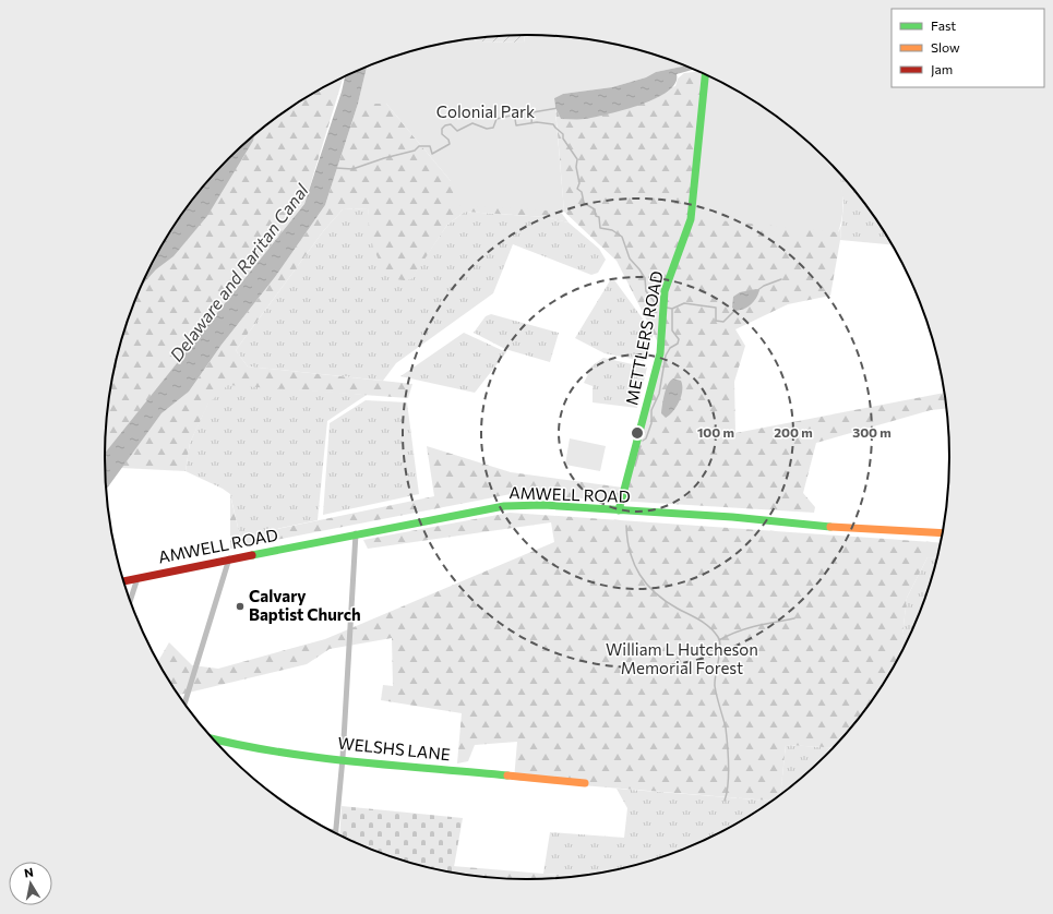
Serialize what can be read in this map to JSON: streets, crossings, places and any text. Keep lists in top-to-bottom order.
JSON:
{
  "streets": {
    "main road": ["METTLERS ROAD", "AMWELL ROAD", "WELSHS LANE"]
  },
  "crossings": [
    ["METTLERS ROAD", "AMWELL ROAD"]
  ],
  "water": ["Delaware and Raritan Canal"],
  "parks": ["Colonial Park", "William L Hutcheson Memorial Forest"],
  "places": ["Calvary Baptist Church"],
  "legend": ["Fast", "Slow", "Jam"],
  "north": "top",
  "rings": ["100 m", "200 m", "300 m"]
}
